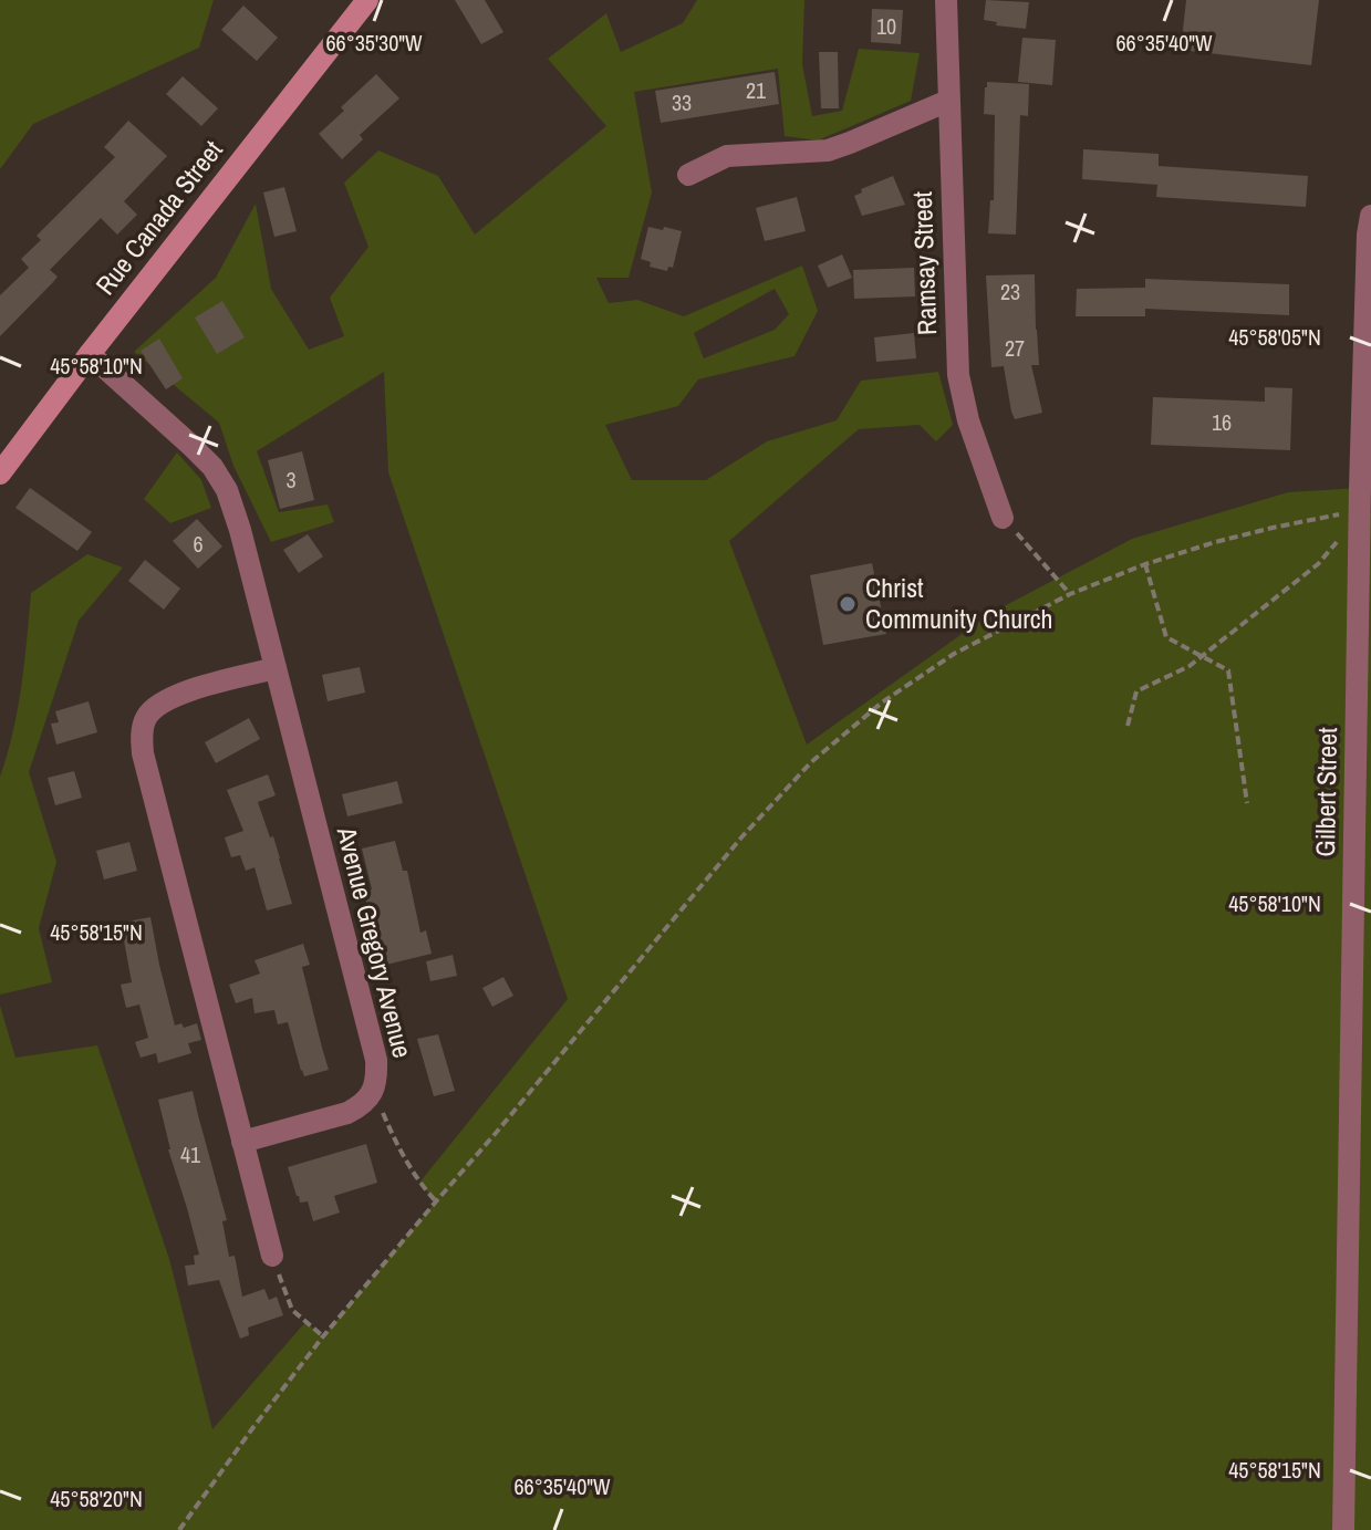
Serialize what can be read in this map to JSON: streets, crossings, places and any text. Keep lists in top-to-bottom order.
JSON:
{
  "streets": {
    "main road": ["Rue Canada Street"],
    "street": ["Ramsay Street", "Gilbert Street", "Avenue Gregory Avenue"]
  },
  "crossings": [
    ["Rue Canada Street", "Avenue Gregory Avenue"]
  ],
  "places": ["Christ Community Church"],
  "house_numbers": [
    "10",
    "21",
    "33",
    "23",
    "27",
    "16",
    "3",
    "6",
    "41"
  ],
  "coordinates": [
    "66°35'40\"W",
    "66°35'30\"W",
    "45°58'05\"N",
    "45°58'10\"N",
    "45°58'15\"N",
    "45°58'20\"N"
  ]
}
